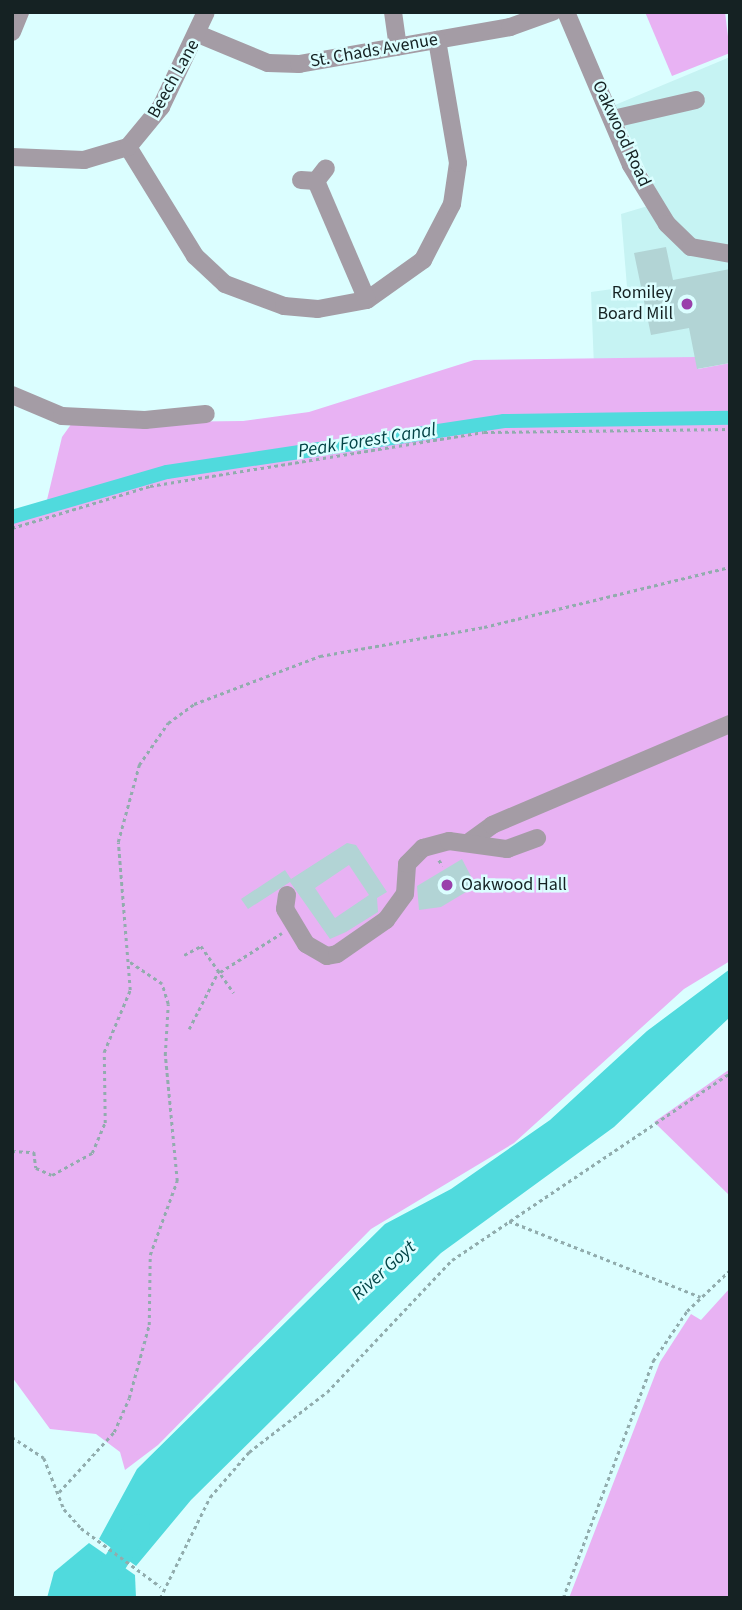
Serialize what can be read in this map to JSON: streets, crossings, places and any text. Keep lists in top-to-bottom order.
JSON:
{
  "streets": {
    "street": ["St. Chads Avenue", "Beech Lane", "Oakwood Road"]
  },
  "crossings": [
    ["St. Chads Avenue", "Beech Lane"]
  ],
  "water": ["Peak Forest Canal", "River Goyt"],
  "places": ["Romiley Board Mill", "Oakwood Hall"]
}
